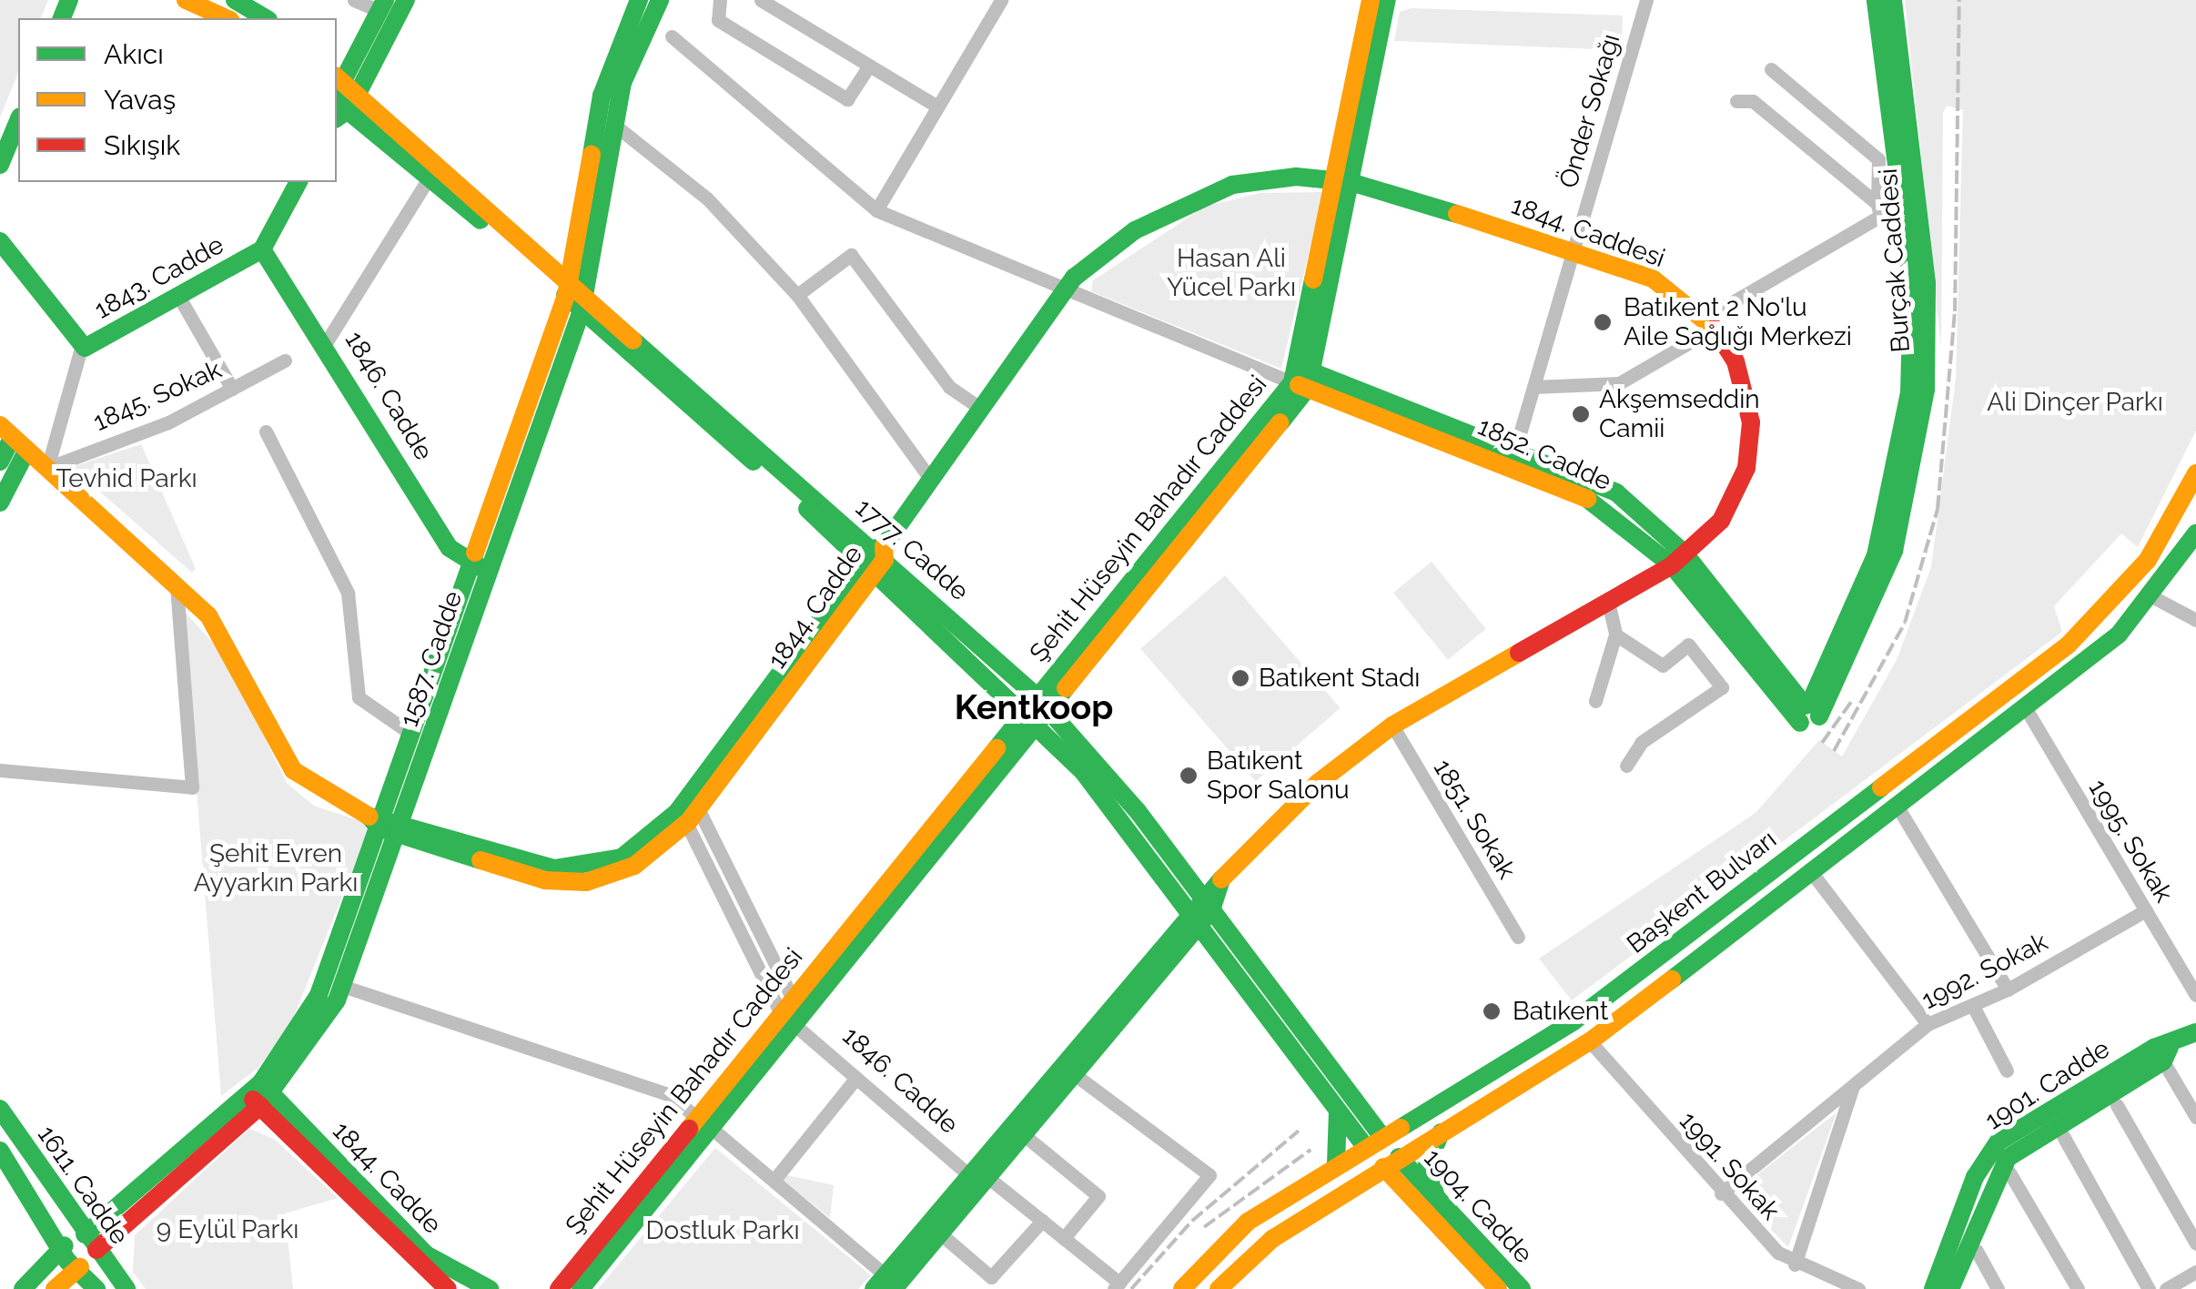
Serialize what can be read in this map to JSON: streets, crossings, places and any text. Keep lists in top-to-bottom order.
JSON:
{
  "streets": {
    "street": [
      "Önder Sokağı",
      "1844. Caddesi",
      "Burçak Caddesi",
      "1843. Cadde",
      "1845. Sokak",
      "1846. Cadde",
      "1852. Cadde",
      "Şehit Hüseyin Bahadır Caddesi",
      "1777. Cadde",
      "1844. Cadde",
      "1587. Cadde",
      "1851. Sokak",
      "1995. Sokak",
      "Başkent Bulvarı",
      "1992. Sokak",
      "1901. Cadde",
      "1991. Sokak",
      "1611. Cadde",
      "1904. Cadde"
    ]
  },
  "crossings": [
    ["Önder Sokağı", "1844. Caddesi"],
    ["Önder Sokağı", "1852. Cadde"],
    ["1844. Caddesi", "1852. Cadde"],
    ["1844. Caddesi", "Şehit Hüseyin Bahadır Caddesi"],
    ["1844. Caddesi", "1777. Cadde"],
    ["1844. Caddesi", "1844. Cadde"],
    ["1844. Caddesi", "1851. Sokak"],
    ["Burçak Caddesi", "1852. Cadde"],
    ["1843. Cadde", "1846. Cadde"],
    ["1845. Sokak", "1844. Cadde"],
    ["1846. Cadde", "Şehit Hüseyin Bahadır Caddesi"],
    ["1846. Cadde", "1587. Cadde"],
    ["1852. Cadde", "Şehit Hüseyin Bahadır Caddesi"],
    ["Şehit Hüseyin Bahadır Caddesi", "1777. Cadde"],
    ["1777. Cadde", "1844. Cadde"],
    ["1777. Cadde", "1587. Cadde"],
    ["1777. Cadde", "Başkent Bulvarı"],
    ["1844. Cadde", "1587. Cadde"],
    ["1587. Cadde", "1611. Cadde"],
    ["1995. Sokak", "Başkent Bulvarı"],
    ["1995. Sokak", "1992. Sokak"],
    ["Başkent Bulvarı", "1991. Sokak"],
    ["Başkent Bulvarı", "1904. Cadde"],
    ["1992. Sokak", "1991. Sokak"]
  ],
  "districts": ["Kentkoop"],
  "parks": [
    "Hasan Ali Yücel Parkı",
    "Ali Dinçer Parkı",
    "Tevhid Parkı",
    "Şehit Evren Ayyarkın Parkı",
    "9 Eylül Parkı",
    "Dostluk Parkı"
  ],
  "places": [
    "Batıkent 2 No'lu Aile Sağlığı Merkezi",
    "Akşemseddin Camii",
    "Batıkent Stadı",
    "Batıkent Spor Salonu",
    "Batıkent"
  ],
  "legend": ["Akıcı", "Yavaş", "Sıkışık"]
}
